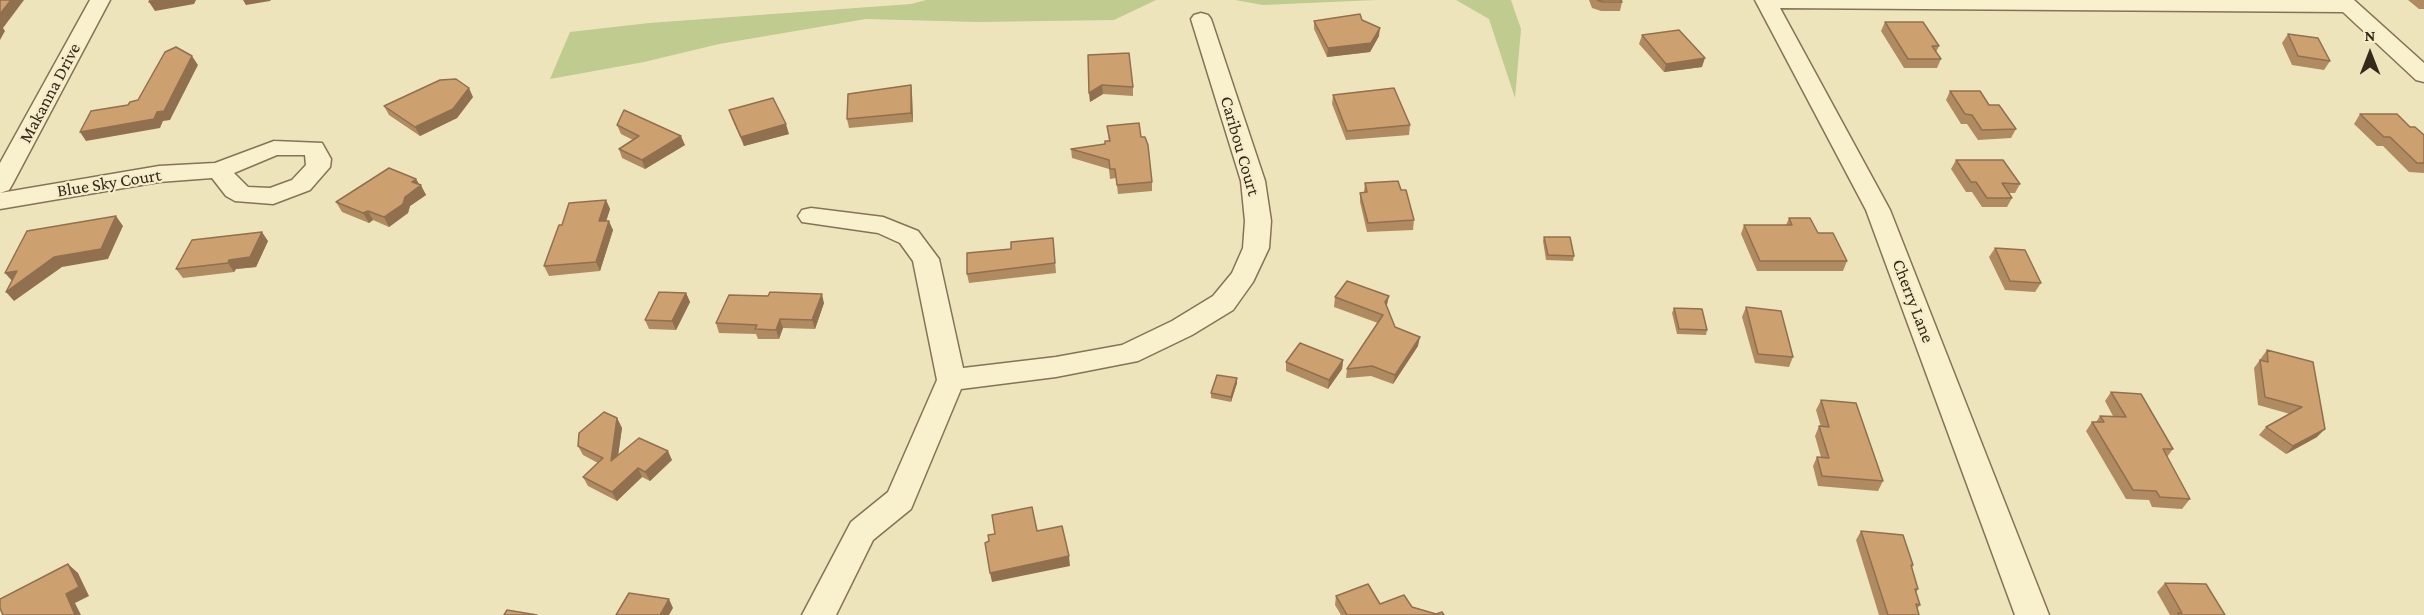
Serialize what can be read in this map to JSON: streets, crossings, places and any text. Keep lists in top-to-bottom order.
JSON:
{
  "streets": {
    "street": [
      "Makanna Drive",
      "Caribou Court",
      "Blue Sky Court",
      "Cherry Lane"
    ]
  },
  "north": "top"
}
